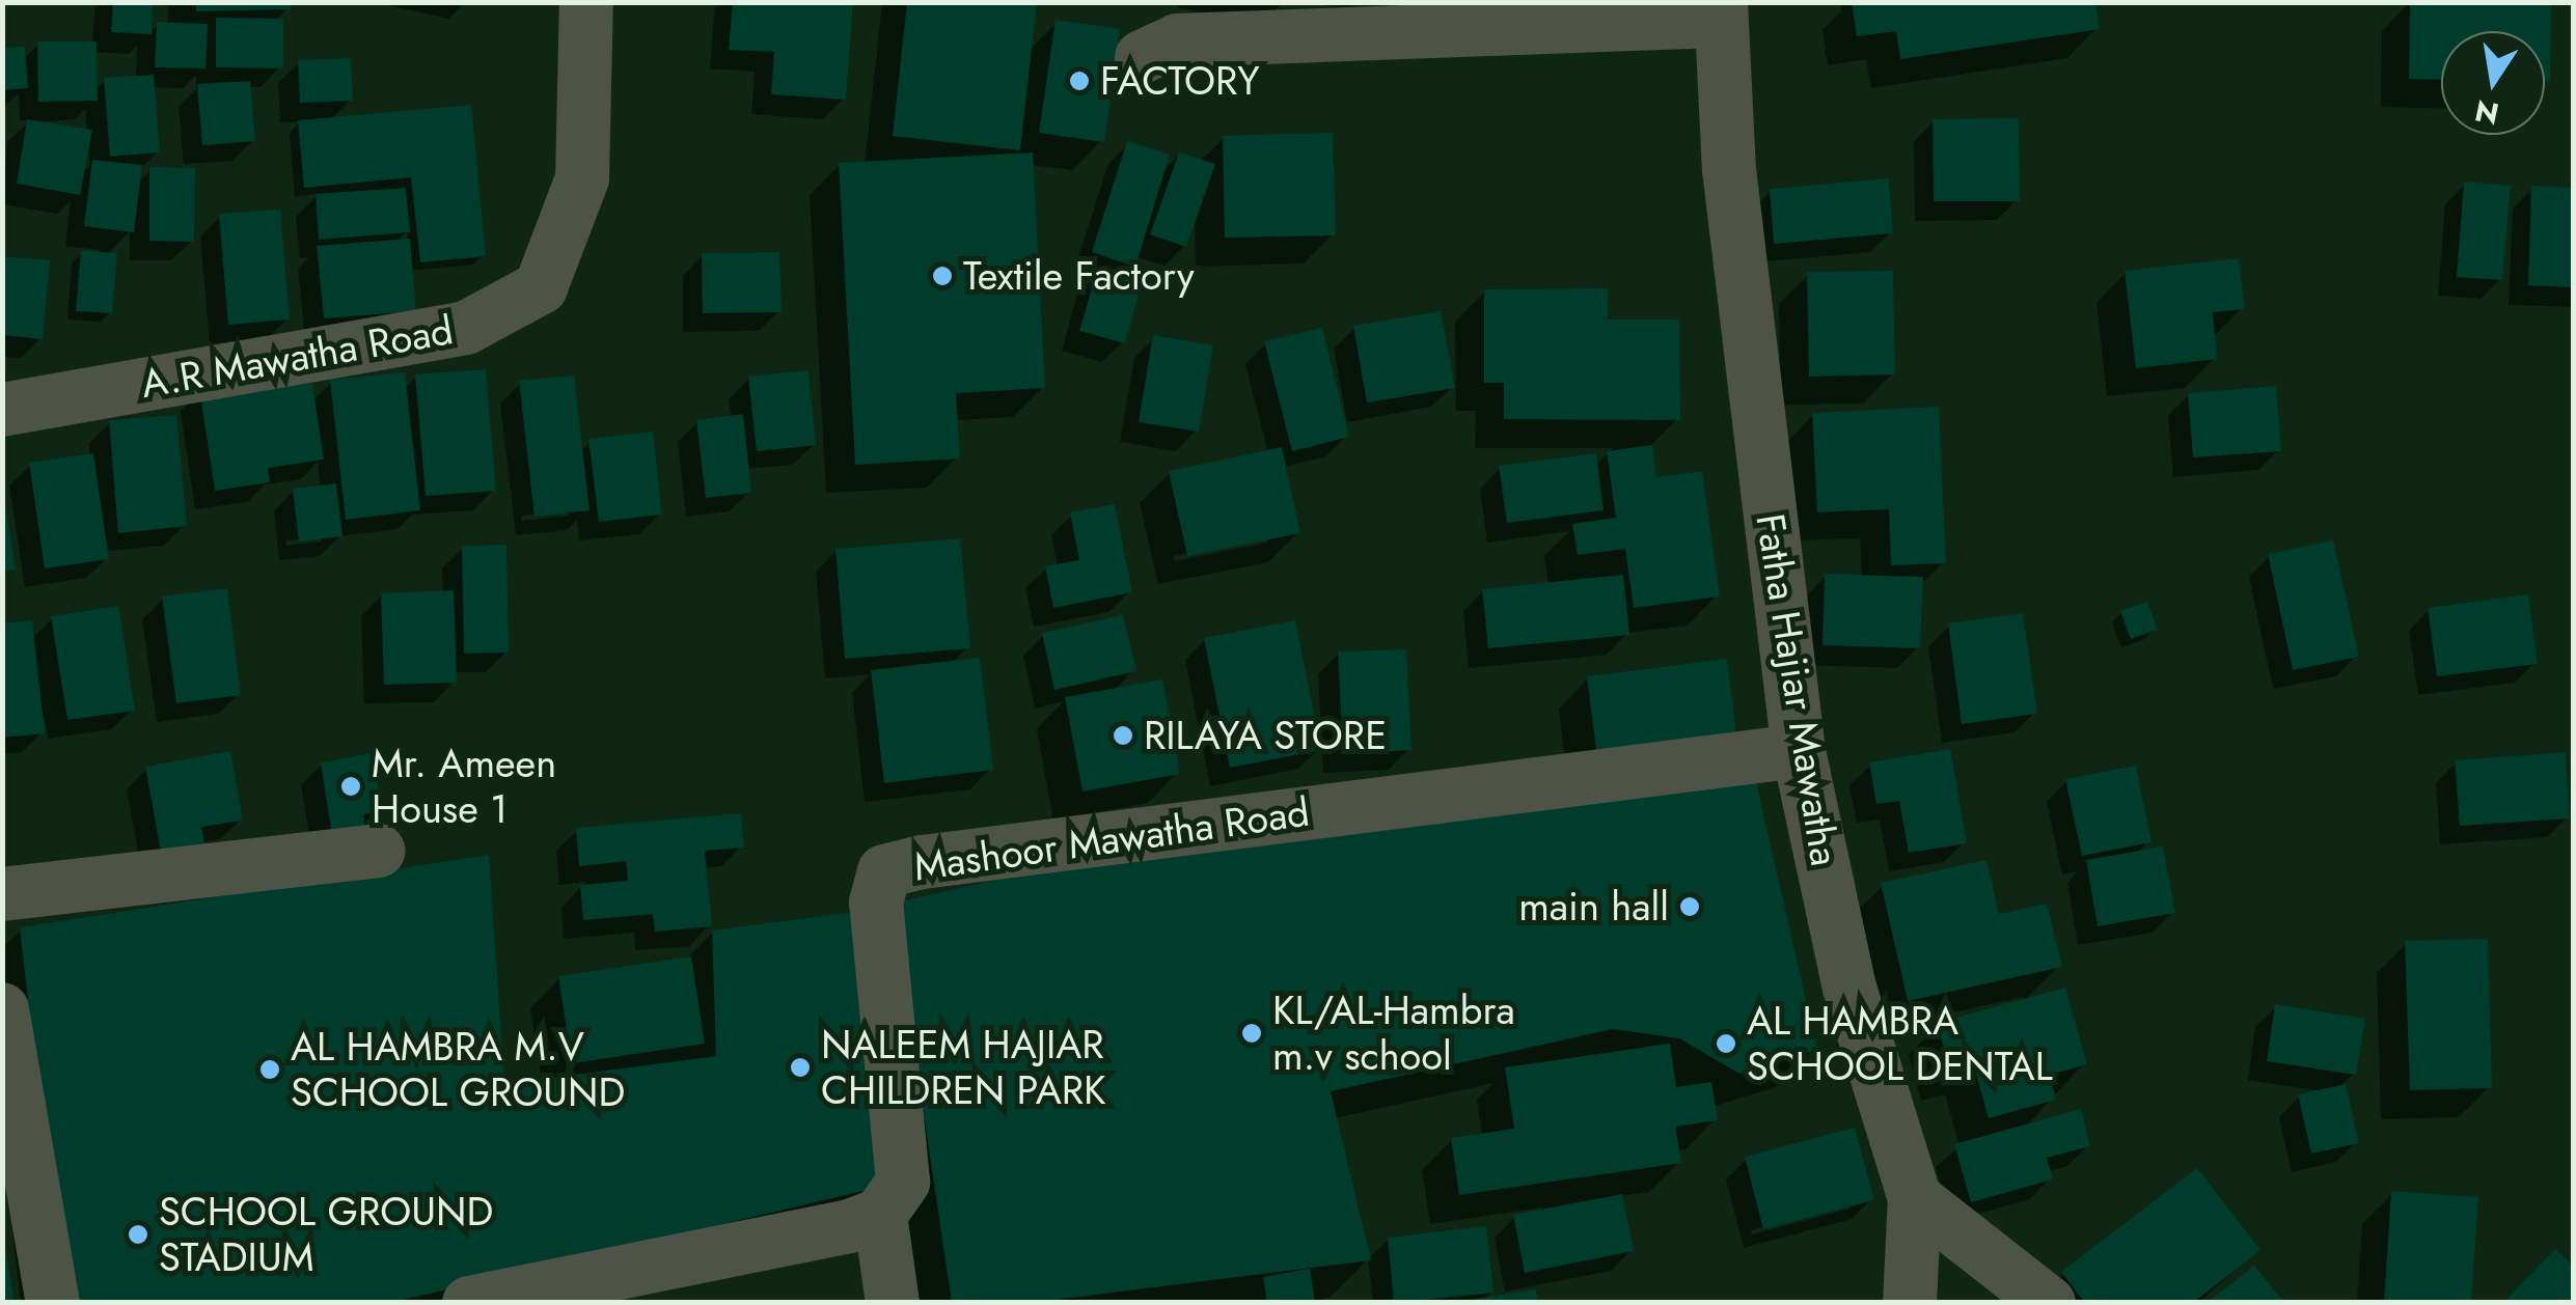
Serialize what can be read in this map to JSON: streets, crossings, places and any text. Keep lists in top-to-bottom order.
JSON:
{
  "streets": {
    "street": ["A.R Mawatha Road", "Fatha Hajiar Mawatha", "Mashoor Mawatha Road"]
  },
  "crossings": [
    ["Fatha Hajiar Mawatha", "Mashoor Mawatha Road"]
  ],
  "places": [
    "FACTORY",
    "Textile Factory",
    "RILAYA STORE",
    "Mr. Ameen House 1",
    "main hall",
    "KL/AL-Hambra m.v school",
    "AL HAMBRA SCHOOL DENTAL",
    "NALEEM HAJIAR CHILDREN PARK",
    "AL HAMBRA M.V SCHOOL GROUND",
    "SCHOOL GROUND STADIUM"
  ],
  "north": "bottom"
}
